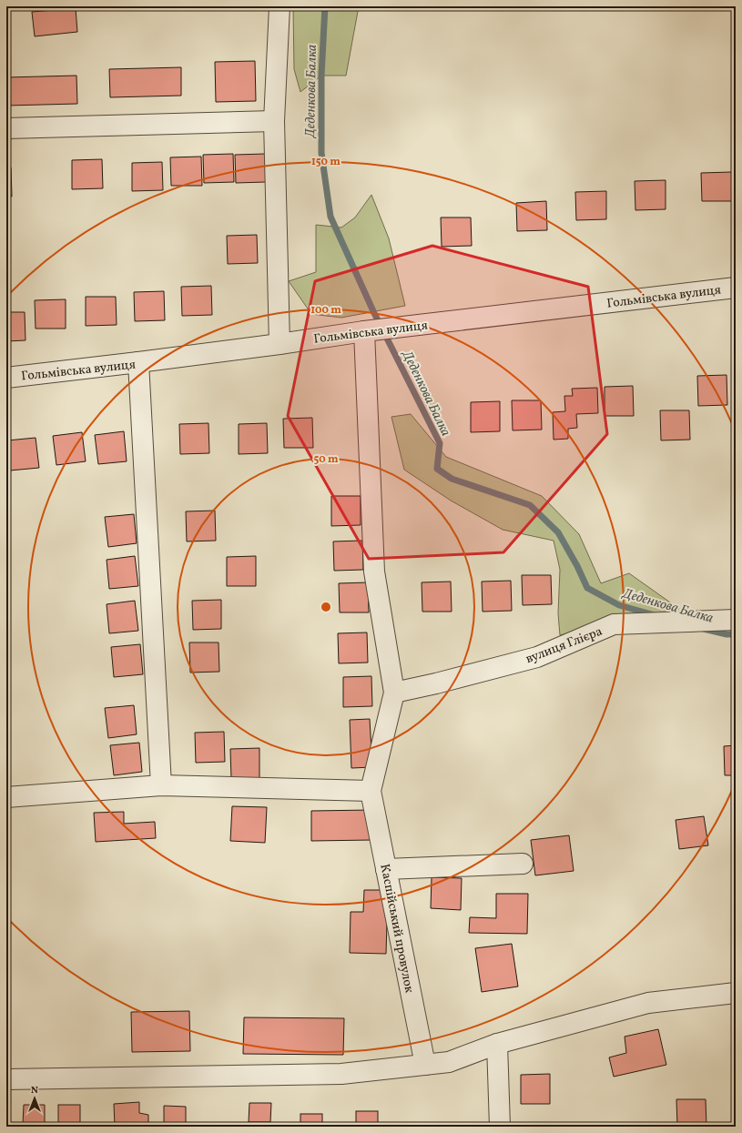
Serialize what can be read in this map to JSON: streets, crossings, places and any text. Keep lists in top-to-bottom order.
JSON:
{
  "streets": {
    "street": ["Гольмівська вулиця", "вулиця Глієра", "Каспійський провулок"]
  },
  "water": ["Деденкова Балка"],
  "north": "top",
  "rings": ["150 m", "100 m", "50 m"]
}
